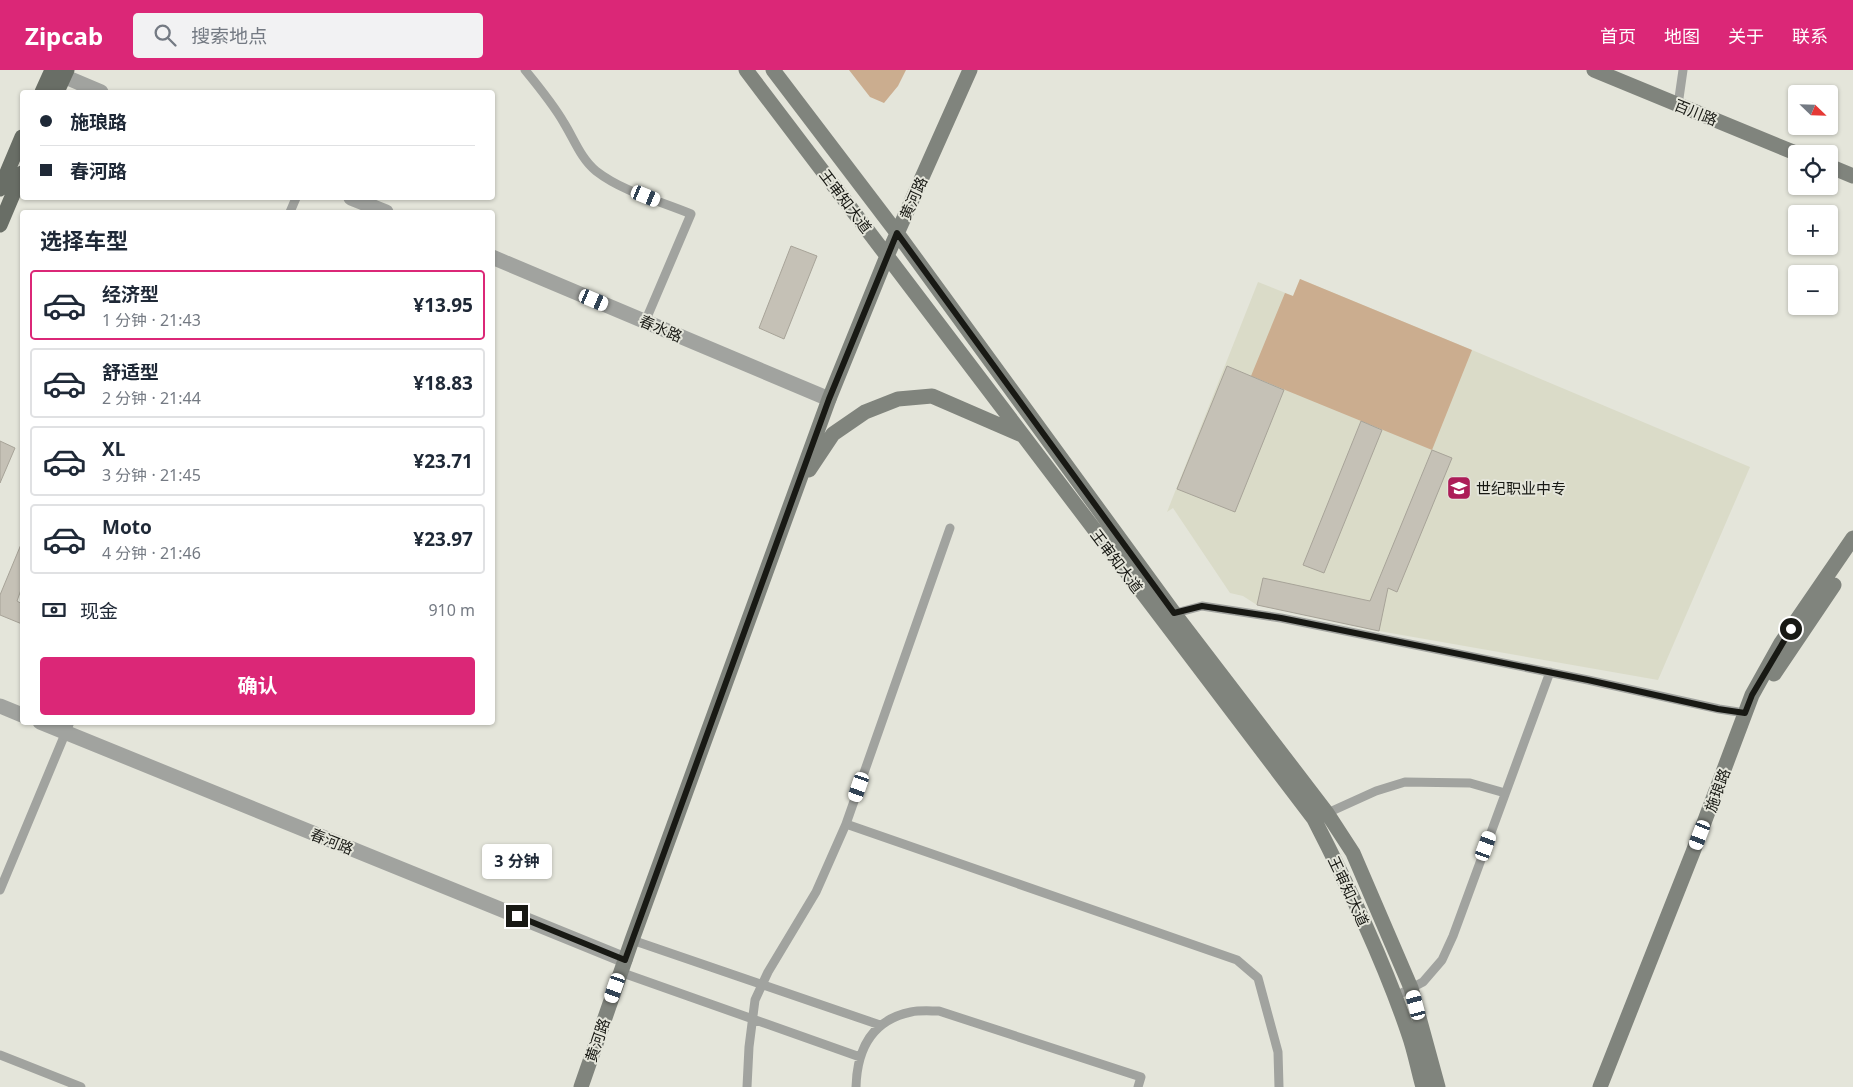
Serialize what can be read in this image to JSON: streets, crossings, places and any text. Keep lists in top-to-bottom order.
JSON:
{
  "streets": {
    "main road": [
      "百川路",
      "黄河路",
      "王审知大道",
      "施琅路"
    ],
    "street": ["春水路", "春河路"]
  },
  "crossings": [
    ["黄河路", "王审知大道"],
    ["黄河路", "春水路"],
    ["黄河路", "春河路"]
  ],
  "places": {
    "school or university": ["世纪职业中专"]
  },
  "north": "bottom right",
  "page": {
    "header": "Zipcab",
    "search": "搜索地点",
    "nav": [
      "首页",
      "地图",
      "关于",
      "联系"
    ],
    "map_buttons": ["+", "−"],
    "banner": ["施琅路", "春河路"],
    "heading": "选择车型",
    "list": [
      {
        "name": "经济型",
        "note": "1 分钟 · 21:43",
        "value": "¥13.95"
      },
      {
        "name": "舒适型",
        "note": "2 分钟 · 21:44",
        "value": "¥18.83"
      },
      {
        "name": "XL",
        "note": "3 分钟 · 21:45",
        "value": "¥23.71"
      },
      {
        "name": "Moto",
        "note": "4 分钟 · 21:46",
        "value": "¥23.97"
      }
    ],
    "pay": ["现金", "910 m"],
    "buttons": "确认",
    "bubble": "3 分钟"
  }
}
